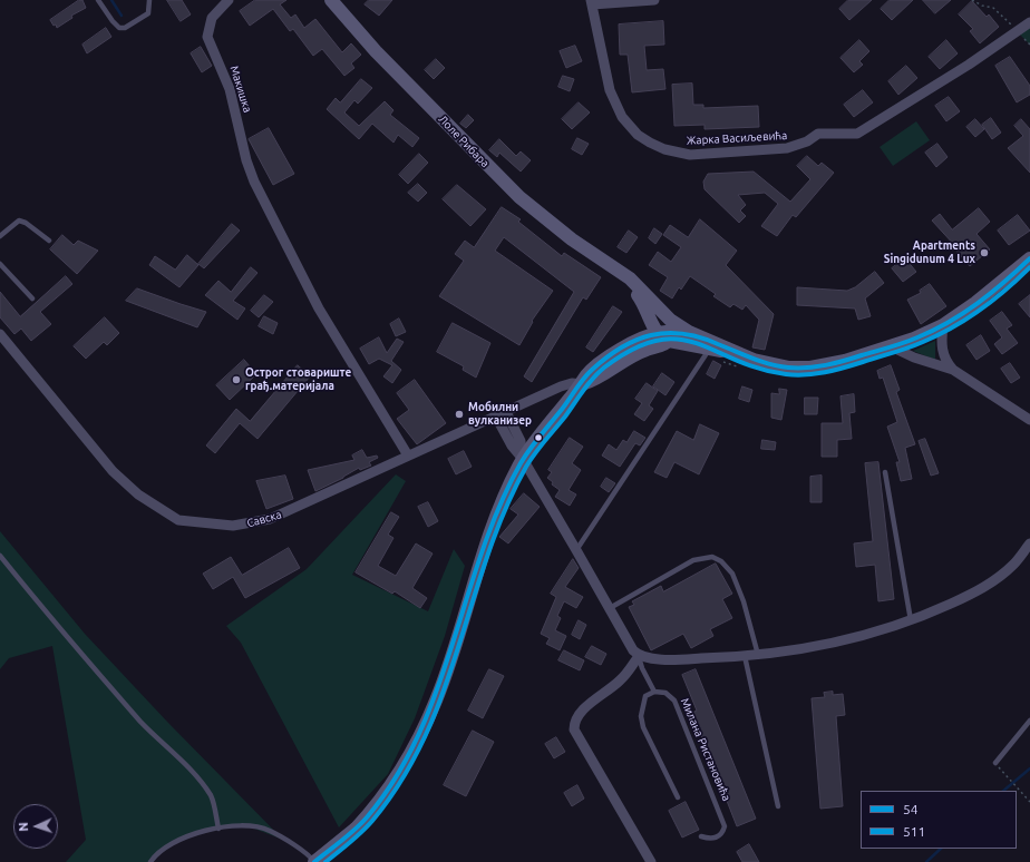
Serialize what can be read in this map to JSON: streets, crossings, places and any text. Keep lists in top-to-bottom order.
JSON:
{
  "streets": {
    "main road": ["Лоле Рибара", "Савска"],
    "street": ["Макишка", "Жарка Васиљевића"],
    "lane": ["Милана Ристановића"]
  },
  "crossings": [
    ["Макишка", "Савска"],
    ["Лоле Рибара", "Савска"]
  ],
  "places": ["Apartments Singidunum 4 Lux", "Острог стовариште грађ.материјала", "Мобилни вулканизер"],
  "lines": ["transit line 54", "transit line 511"],
  "legend": ["54", "511"],
  "north": "left"
}
